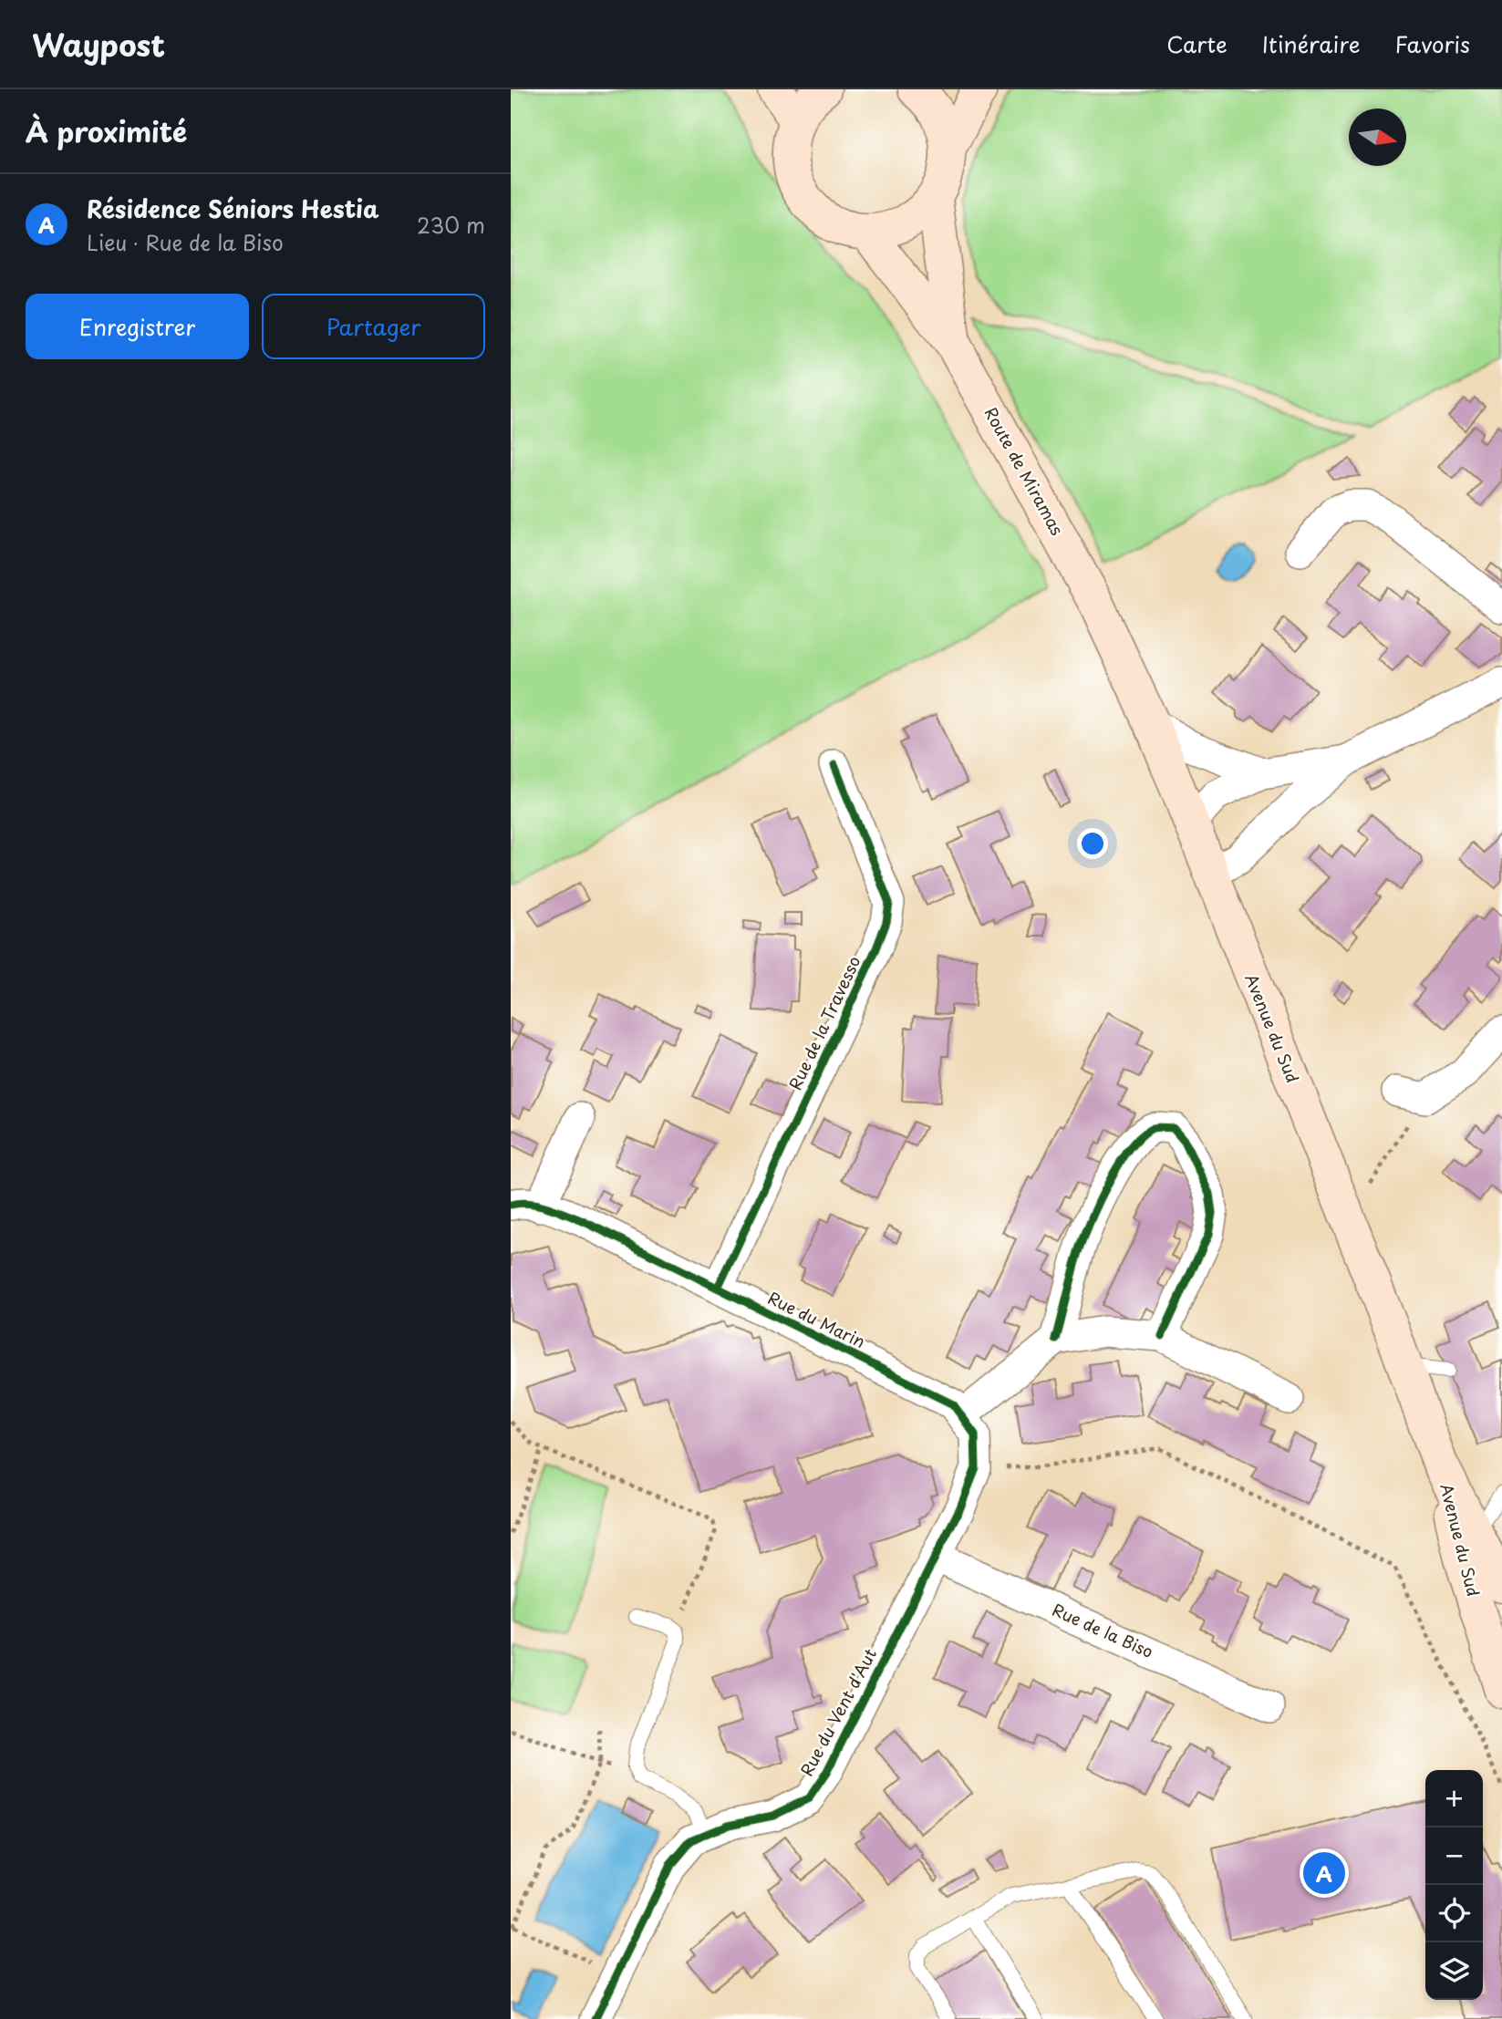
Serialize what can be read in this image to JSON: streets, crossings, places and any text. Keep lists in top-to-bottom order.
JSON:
{
  "streets": {
    "main road": ["Route de Miramas", "Avenue du Sud"],
    "street": [
      "Rue de la Travesso",
      "Rue du Marin",
      "Rue de la Biso",
      "Rue du Vent d'Aut"
    ]
  },
  "crossings": [
    ["Route de Miramas", "Avenue du Sud"],
    ["Rue de la Travesso", "Rue du Marin"],
    ["Rue du Marin", "Rue de la Biso"],
    ["Rue du Marin", "Rue du Vent d'Aut"],
    ["Rue de la Biso", "Rue du Vent d'Aut"]
  ],
  "north": "right",
  "page": {
    "header": "Waypost",
    "nav": ["Carte", "Itinéraire", "Favoris"],
    "heading": "À proximité",
    "list": [
      {
        "mark": "A",
        "name": "Résidence Séniors Hestia",
        "note": "Lieu · Rue de la Biso",
        "value": "230 m"
      }
    ],
    "buttons": ["Enregistrer", "Partager"],
    "map_buttons": ["+", "−"],
    "pins": "A"
  }
}
